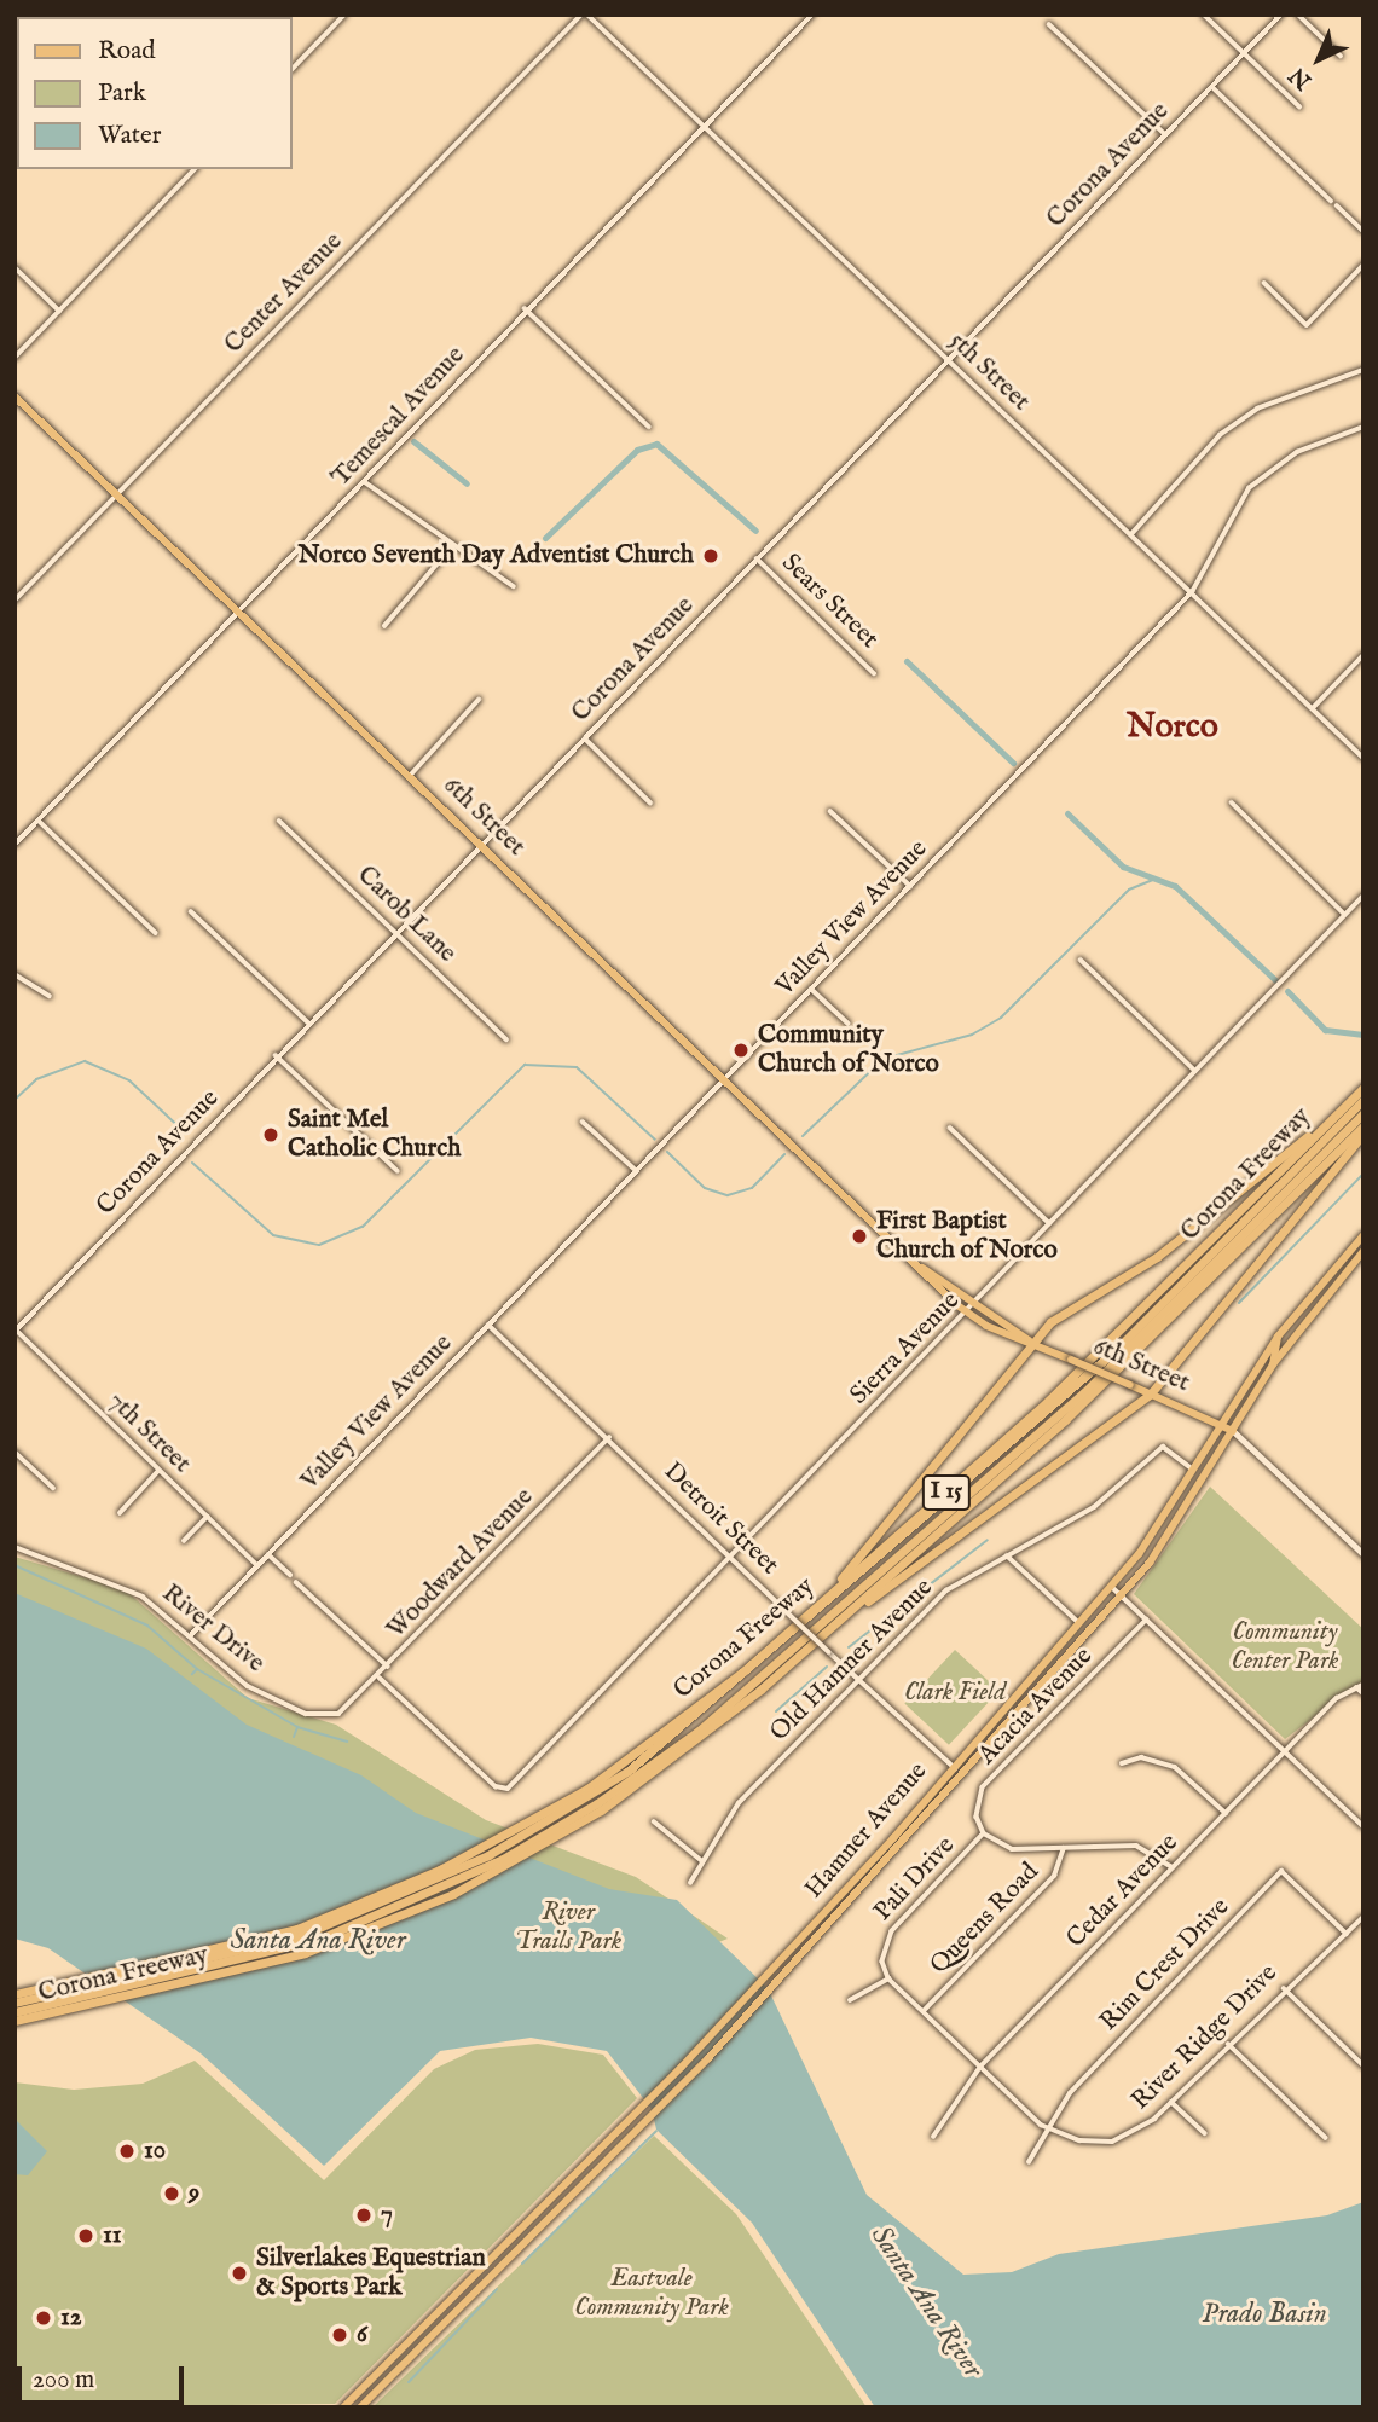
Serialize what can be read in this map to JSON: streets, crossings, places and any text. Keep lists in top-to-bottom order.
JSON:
{
  "streets": {
    "highway": ["Corona Freeway", "I 15"],
    "main road": ["6th Street", "Hamner Avenue"],
    "street": [
      "Corona Avenue",
      "Center Avenue",
      "5th Street",
      "Temescal Avenue",
      "Sears Street",
      "Carob Lane",
      "Valley View Avenue",
      "Sierra Avenue",
      "7th Street",
      "Detroit Street",
      "Woodward Avenue",
      "River Drive",
      "Old Hamner Avenue",
      "Acacia Avenue",
      "Pali Drive",
      "Cedar Avenue",
      "Queens Road",
      "Rim Crest Drive",
      "River Ridge Drive"
    ]
  },
  "crossings": [
    ["Corona Avenue", "5th Street"],
    ["Corona Avenue", "Sears Street"],
    ["Corona Avenue", "6th Street"],
    ["Corona Avenue", "Carob Lane"],
    ["Corona Avenue", "7th Street"],
    ["Center Avenue", "5th Street"],
    ["Center Avenue", "6th Street"],
    ["5th Street", "Temescal Avenue"],
    ["5th Street", "Valley View Avenue"],
    ["Temescal Avenue", "6th Street"],
    ["6th Street", "Valley View Avenue"],
    ["6th Street", "Sierra Avenue"],
    ["6th Street", "Hamner Avenue"],
    ["Valley View Avenue", "7th Street"],
    ["Valley View Avenue", "Detroit Street"],
    ["Valley View Avenue", "River Drive"],
    ["Sierra Avenue", "Detroit Street"],
    ["Sierra Avenue", "Woodward Avenue"],
    ["Detroit Street", "Woodward Avenue"],
    ["Detroit Street", "Old Hamner Avenue"],
    ["Detroit Street", "Hamner Avenue"],
    ["Woodward Avenue", "River Drive"],
    ["Old Hamner Avenue", "Hamner Avenue"],
    ["Acacia Avenue", "Pali Drive"],
    ["Rim Crest Drive", "River Ridge Drive"]
  ],
  "districts": ["Norco"],
  "water": ["Santa Ana River", "Prado Basin"],
  "parks": [
    "Community Center Park",
    "Clark Field",
    "River Trails Park",
    "Eastvale Community Park"
  ],
  "places": [
    "Norco Seventh Day Adventist Church",
    "Community Church of Norco",
    "Saint Mel Catholic Church",
    "First Baptist Church of Norco",
    "10",
    "9",
    "7",
    "11",
    "Silverlakes Equestrian & Sports Park",
    "12",
    "6"
  ],
  "legend": ["Road", "Park", "Water"],
  "scale_bar": "200 m",
  "north": "bottom left"
}
